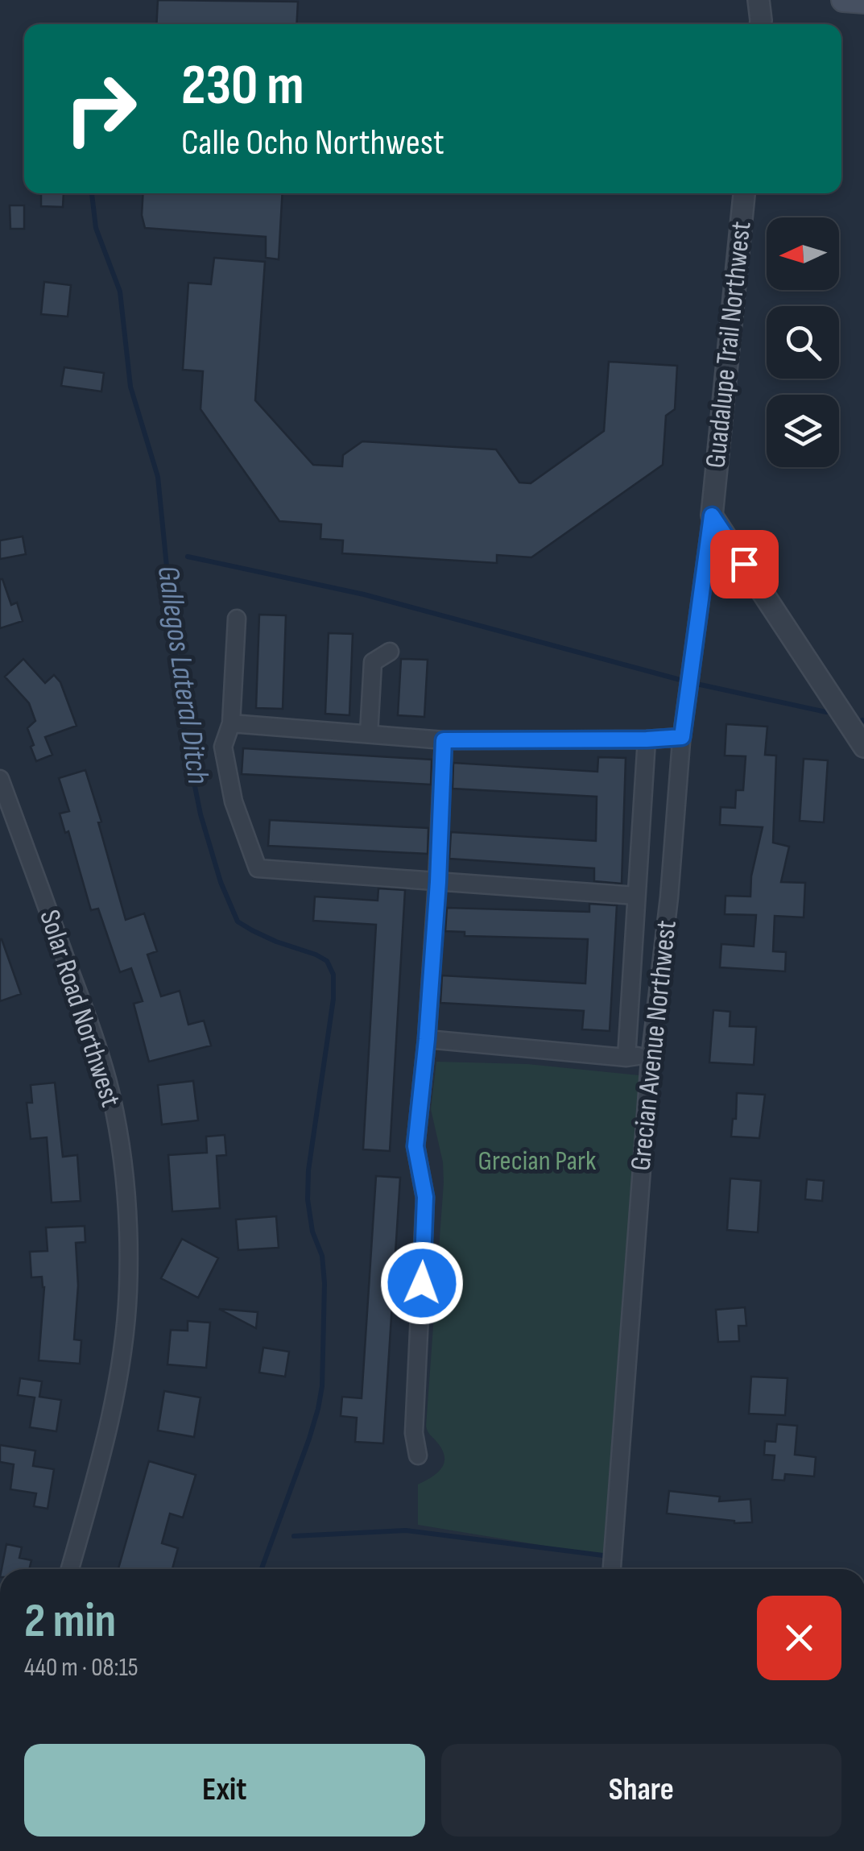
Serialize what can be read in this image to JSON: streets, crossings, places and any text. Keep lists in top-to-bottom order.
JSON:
{
  "streets": {
    "street": ["Guadalupe Trail Northwest", "Solar Road Northwest", "Grecian Avenue Northwest"]
  },
  "crossings": [
    ["Guadalupe Trail Northwest", "Grecian Avenue Northwest"]
  ],
  "water": ["Gallegos Lateral Ditch"],
  "parks": ["Grecian Park"],
  "north": "left",
  "page": {
    "turn": ["230 m", "Calle Ocho Northwest"],
    "heading": ["2 min", "440 m · 08:15"],
    "buttons": ["Exit", "Share"]
  }
}
